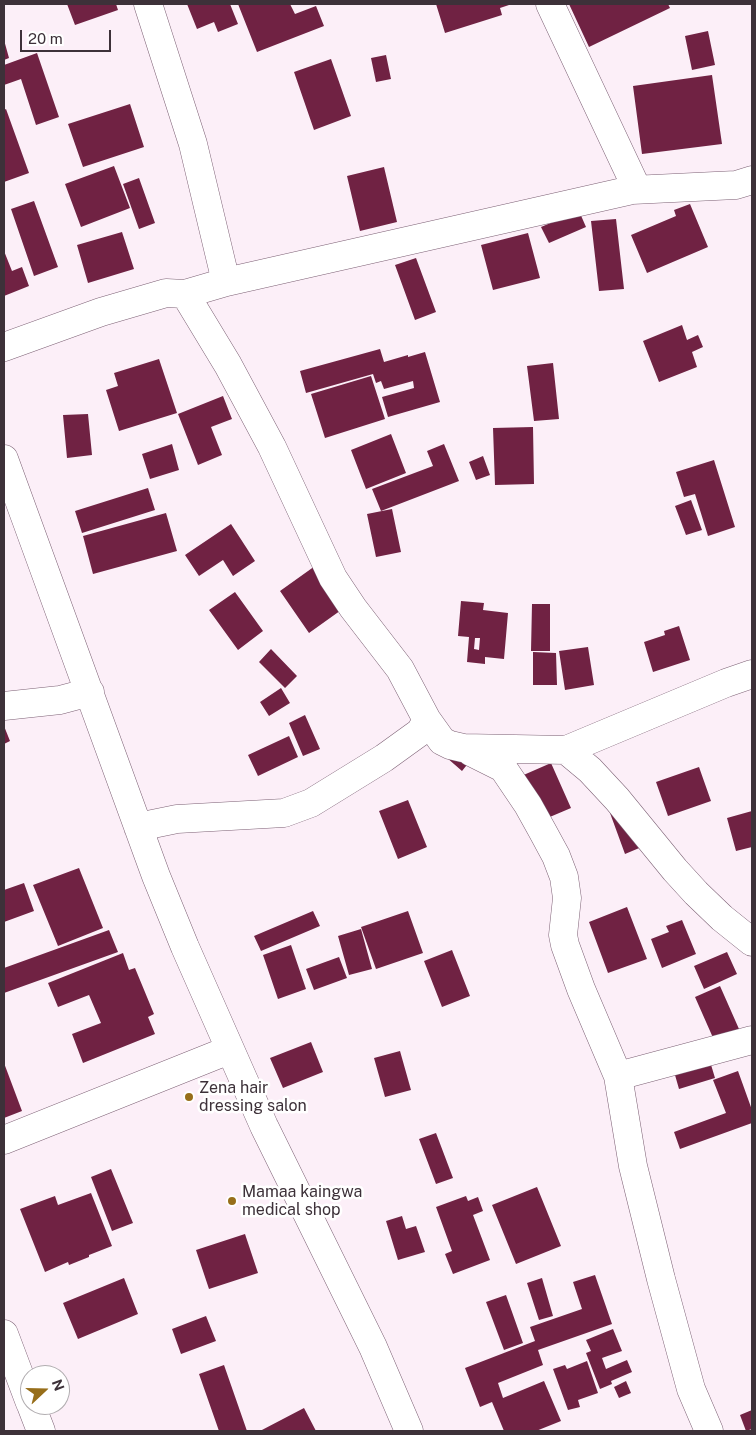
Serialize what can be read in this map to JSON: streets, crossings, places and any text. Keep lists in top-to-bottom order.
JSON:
{
  "places": ["Zena hair dressing salon", "Mamaa kaingwa medical shop"],
  "scale_bar": "20 m",
  "north": "right"
}
